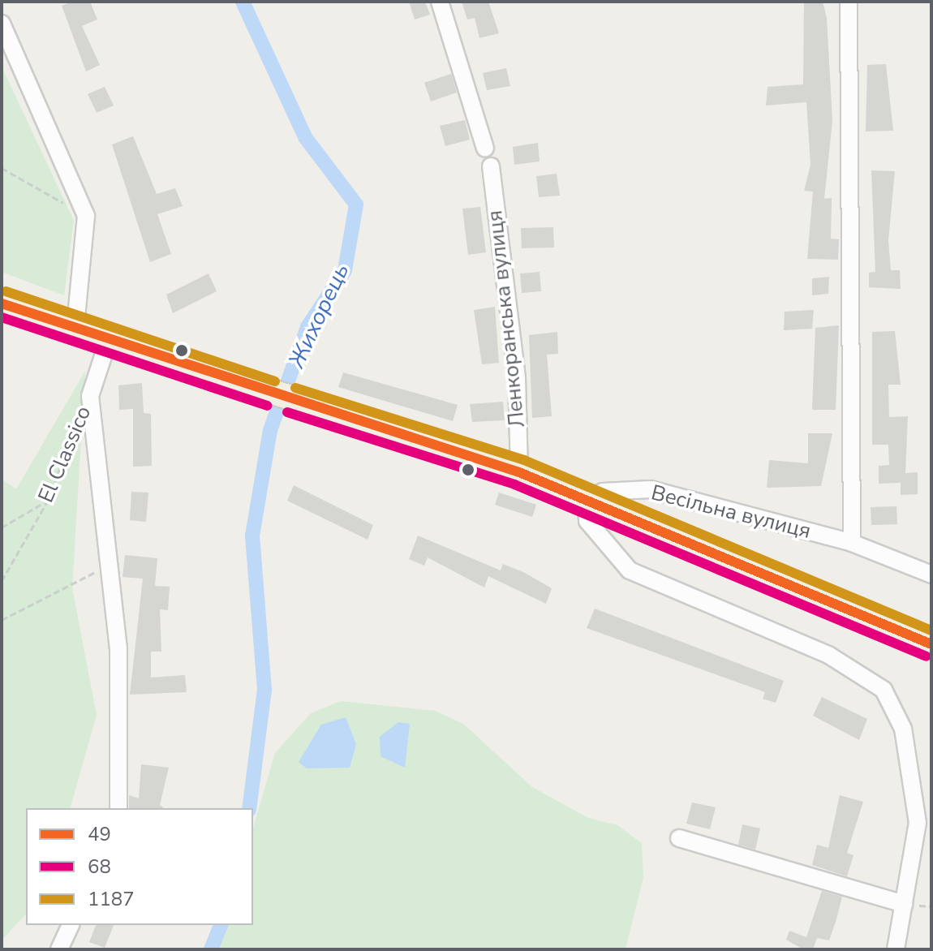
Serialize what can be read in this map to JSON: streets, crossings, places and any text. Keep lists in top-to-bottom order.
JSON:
{
  "streets": {
    "street": ["Ленкоранська вулиця", "Весільна вулиця"],
    "path": ["El Classico"]
  },
  "water": ["Жихорець"],
  "lines": ["transit line 1187", "transit line 49", "transit line 68"],
  "legend": ["49", "68", "1187"]
}
